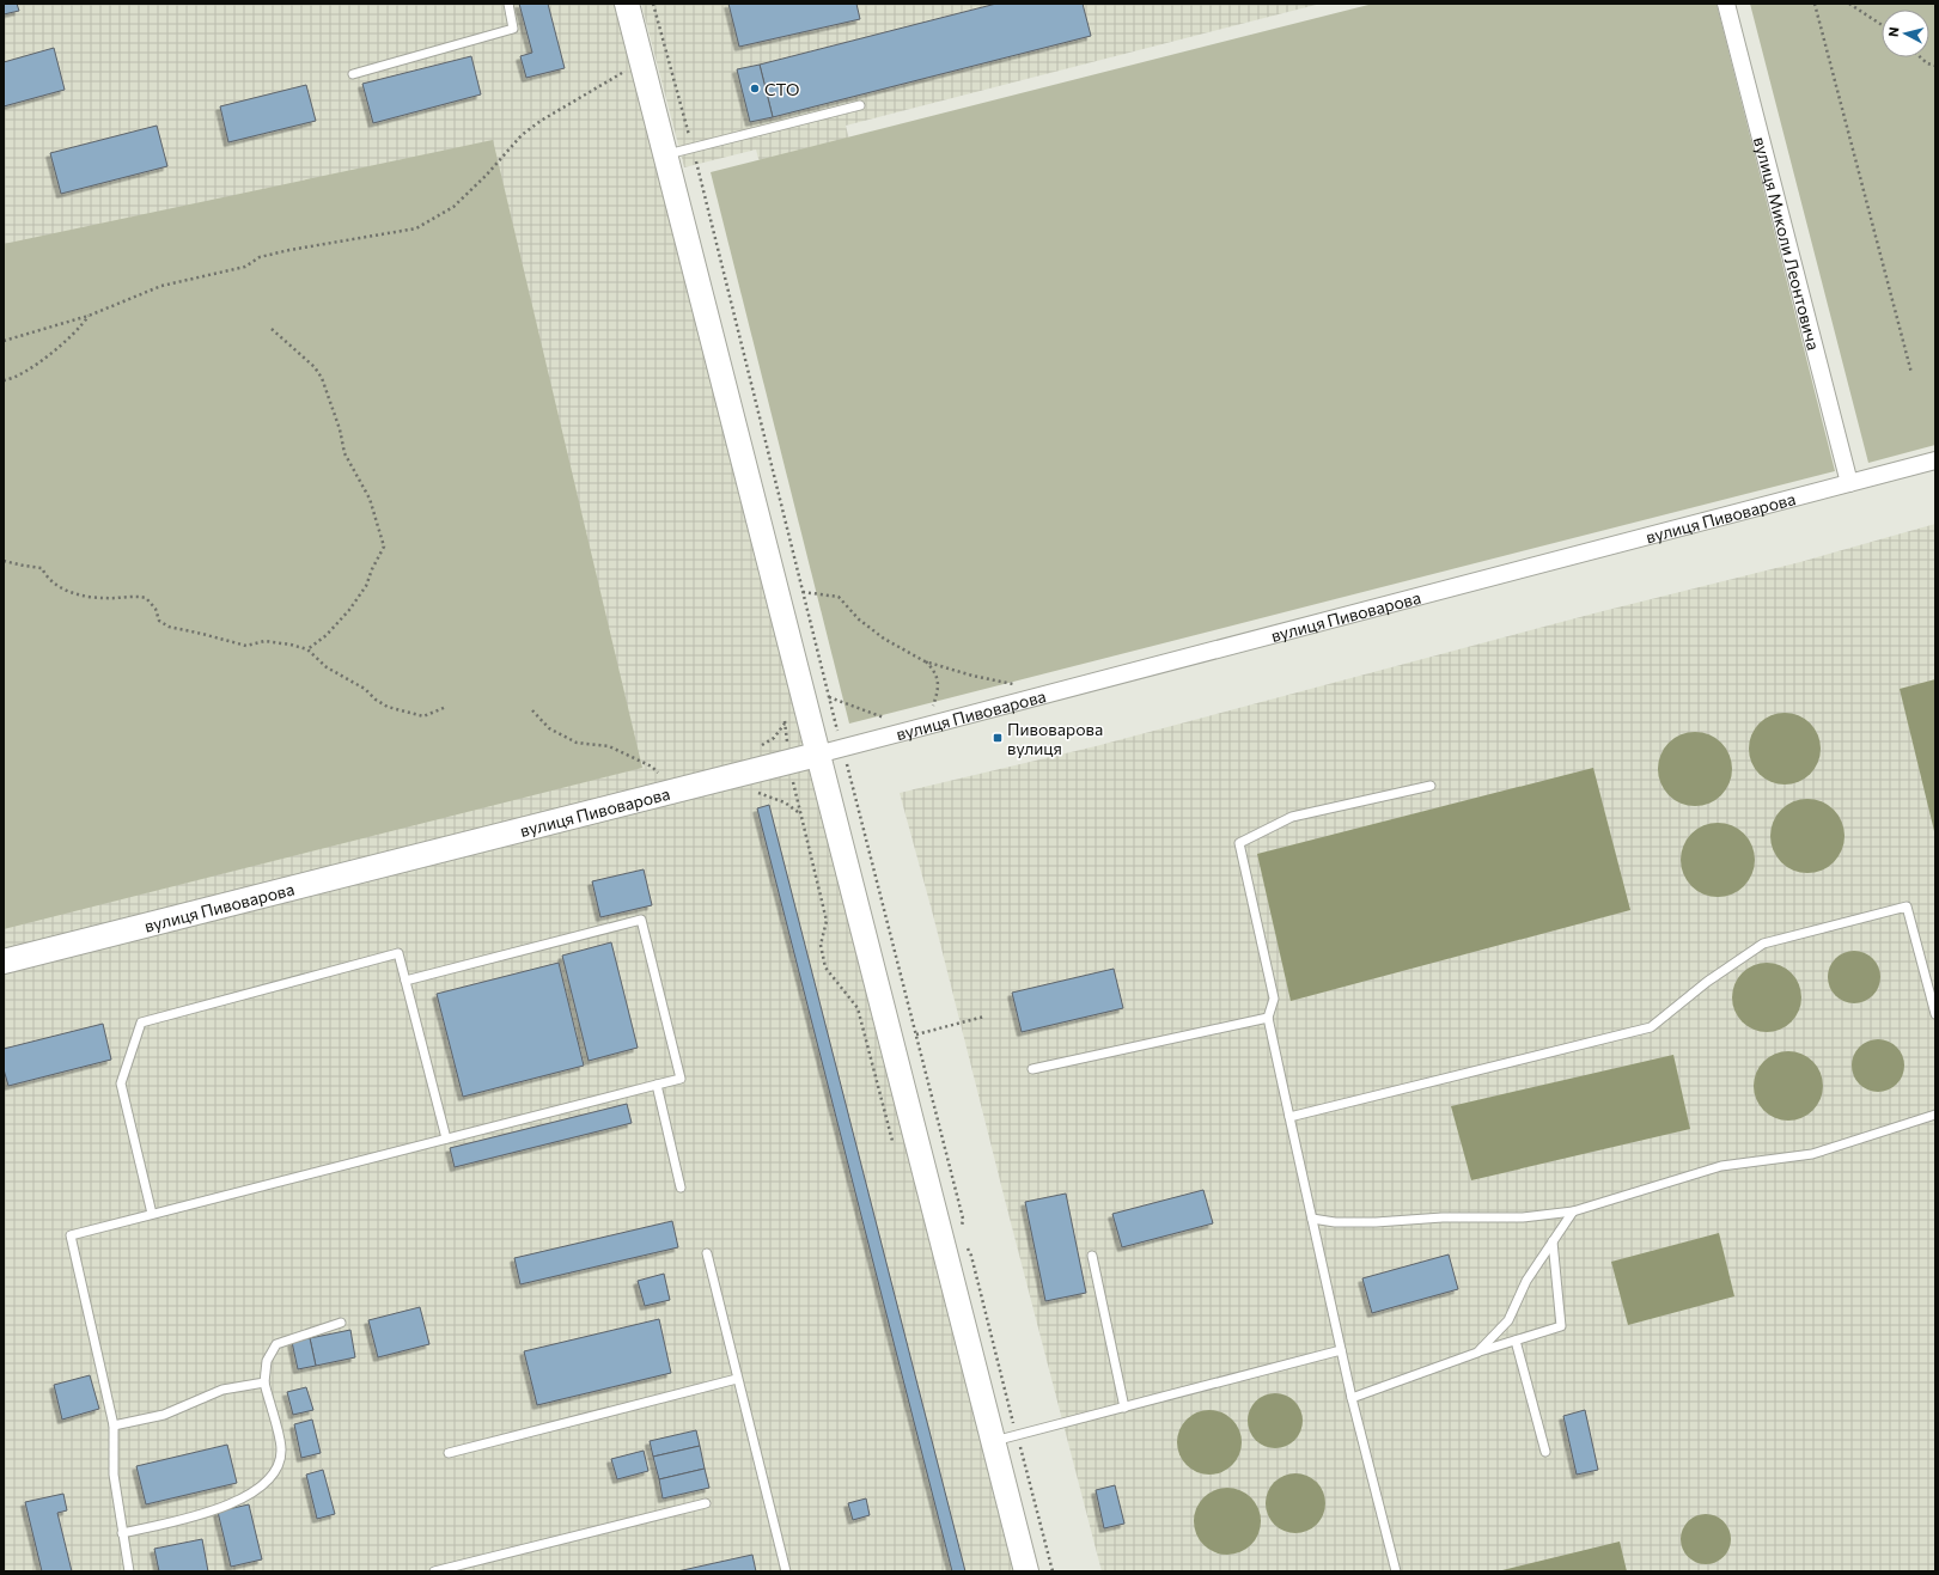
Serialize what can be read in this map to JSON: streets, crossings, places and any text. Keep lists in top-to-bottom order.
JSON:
{
  "streets": {
    "main road": ["вулиця Пивоварова"],
    "street": ["вулиця Миколи Леонтовича"]
  },
  "crossings": [
    ["вулиця Миколи Леонтовича", "вулиця Пивоварова"]
  ],
  "places": {
    "other": ["СТО"],
    "transit": ["Пивоварова вулиця"]
  },
  "north": "left"
}
